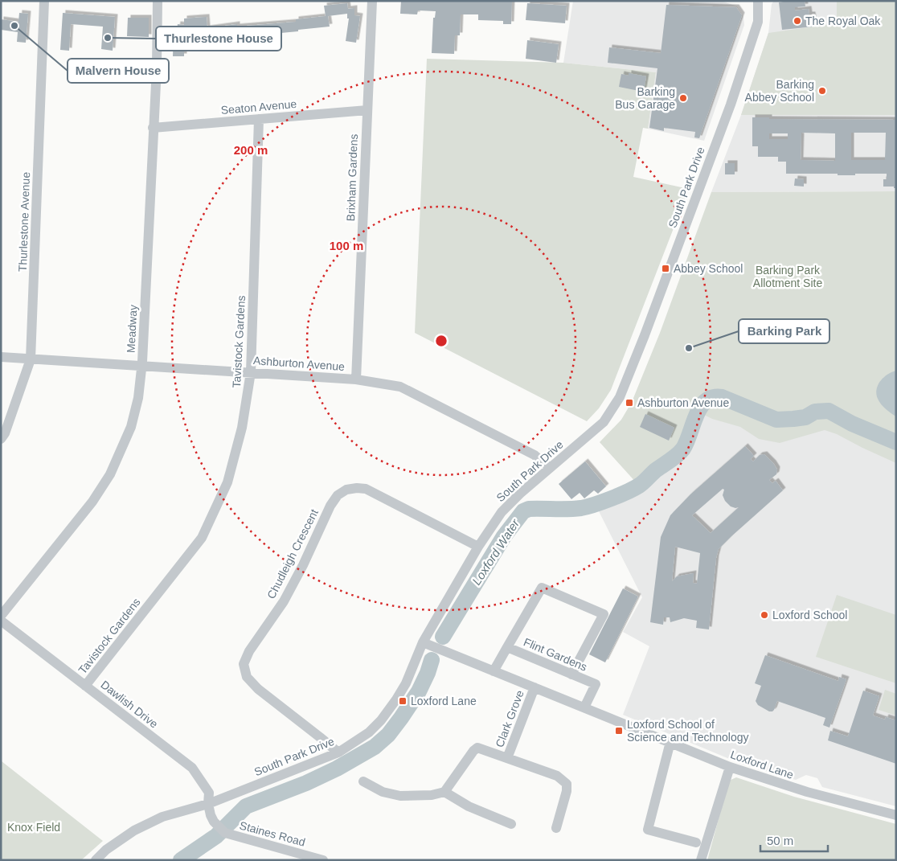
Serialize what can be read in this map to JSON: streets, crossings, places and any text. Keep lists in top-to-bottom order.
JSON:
{
  "streets": {
    "street": [
      "Seaton Avenue",
      "Brixham Gardens",
      "South Park Drive",
      "Thurlestone Avenue",
      "Meadway",
      "Tavistock Gardens",
      "Ashburton Avenue",
      "Chudleigh Crescent",
      "Flint Gardens",
      "Dawlish Drive",
      "Clark Grove",
      "Loxford Lane",
      "Staines Road"
    ]
  },
  "crossings": [
    ["Seaton Avenue", "Brixham Gardens"],
    ["Seaton Avenue", "Meadway"],
    ["Seaton Avenue", "Tavistock Gardens"],
    ["Brixham Gardens", "Ashburton Avenue"],
    ["South Park Drive", "Ashburton Avenue"],
    ["South Park Drive", "Chudleigh Crescent"],
    ["South Park Drive", "Dawlish Drive"],
    ["South Park Drive", "Loxford Lane"],
    ["South Park Drive", "Staines Road"],
    ["Thurlestone Avenue", "Ashburton Avenue"],
    ["Meadway", "Ashburton Avenue"],
    ["Tavistock Gardens", "Ashburton Avenue"],
    ["Tavistock Gardens", "Dawlish Drive"],
    ["Flint Gardens", "Loxford Lane"],
    ["Dawlish Drive", "Staines Road"],
    ["Clark Grove", "Loxford Lane"]
  ],
  "water": ["Loxford Water"],
  "parks": ["Barking Park Allotment Site", "Knox Field"],
  "places": {
    "other": [
      "The Royal Oak",
      "Malvern House",
      "Thurlestone House",
      "Barking Abbey School",
      "Barking Bus Garage",
      "Barking Park",
      "Loxford School"
    ],
    "transit": [
      "Abbey School",
      "Ashburton Avenue",
      "Loxford Lane",
      "Loxford School of Science and Technology"
    ]
  },
  "scale_bar": "50 m",
  "rings": ["200 m", "100 m"]
}
